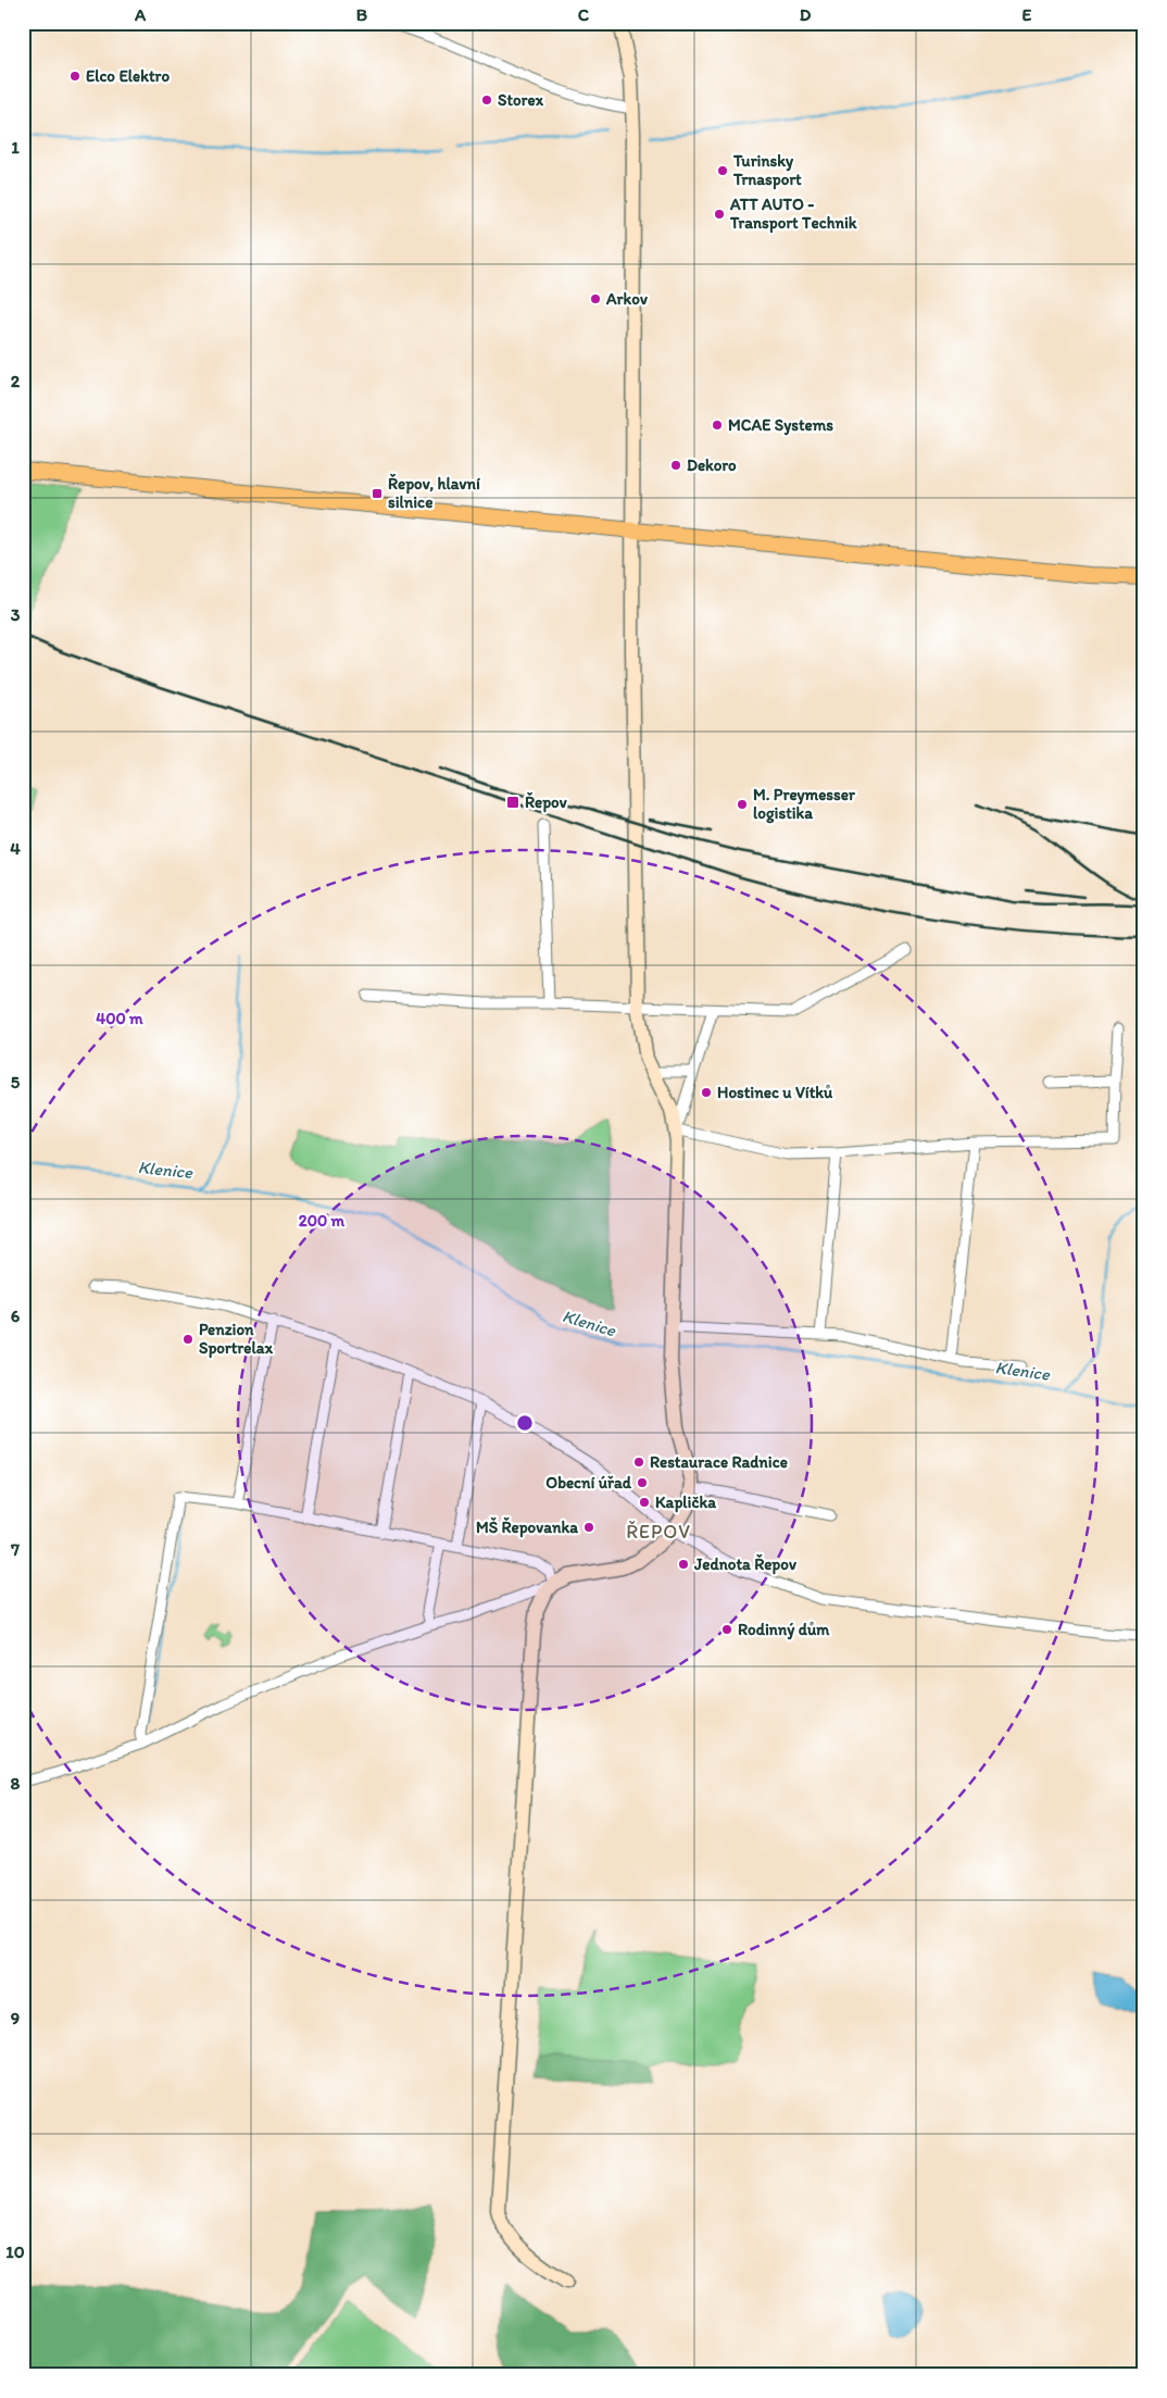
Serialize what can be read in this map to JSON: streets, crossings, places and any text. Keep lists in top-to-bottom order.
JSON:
{
  "districts": ["ŘEPOV"],
  "water": ["Klenice"],
  "places": {
    "other": [
      "Elco Elektro",
      "Storex",
      "Turinsky Trnasport",
      "ATT AUTO - Transport Technik",
      "Arkov",
      "MCAE Systems",
      "Dekoro",
      "M. Preymesser logistika",
      "Hostinec u Vítků",
      "Penzion Sportrelax",
      "Restaurace Radnice",
      "Obecní úřad",
      "Kaplička",
      "MŠ Řepovanka",
      "Jednota Řepov",
      "Rodinný dům"
    ],
    "transit": ["Řepov, hlavní silnice", "Řepov"]
  },
  "grid": {
    "columns": [
      "A",
      "B",
      "C",
      "D",
      "E"
    ],
    "rows": [
      "1",
      "2",
      "3",
      "4",
      "5",
      "6",
      "7",
      "8",
      "9",
      "10"
    ]
  },
  "rings": ["400 m", "200 m"]
}
